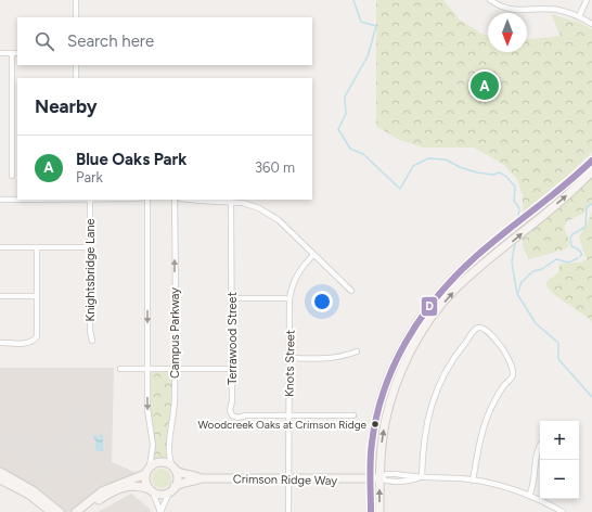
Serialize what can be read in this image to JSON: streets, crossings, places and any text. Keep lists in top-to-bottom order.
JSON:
{
  "streets": {
    "main road": ["Crimson Ridge Way"],
    "street": [
      "Knightsbridge Lane",
      "Campus Parkway",
      "Terrawood Street",
      "Knots Street"
    ]
  },
  "crossings": [
    ["Campus Parkway", "Crimson Ridge Way"],
    ["Terrawood Street", "Knots Street"],
    ["Knots Street", "Crimson Ridge Way"]
  ],
  "places": ["Woodcreek Oaks at Crimson Ridge"],
  "lines": ["transit line D"],
  "north": "bottom",
  "page": {
    "search": "Search here",
    "pins": "A",
    "heading": "Nearby",
    "list": [
      {
        "mark": "A",
        "name": "Blue Oaks Park",
        "note": "Park",
        "value": "360 m"
      }
    ],
    "map_buttons": ["+", "−"]
  }
}
